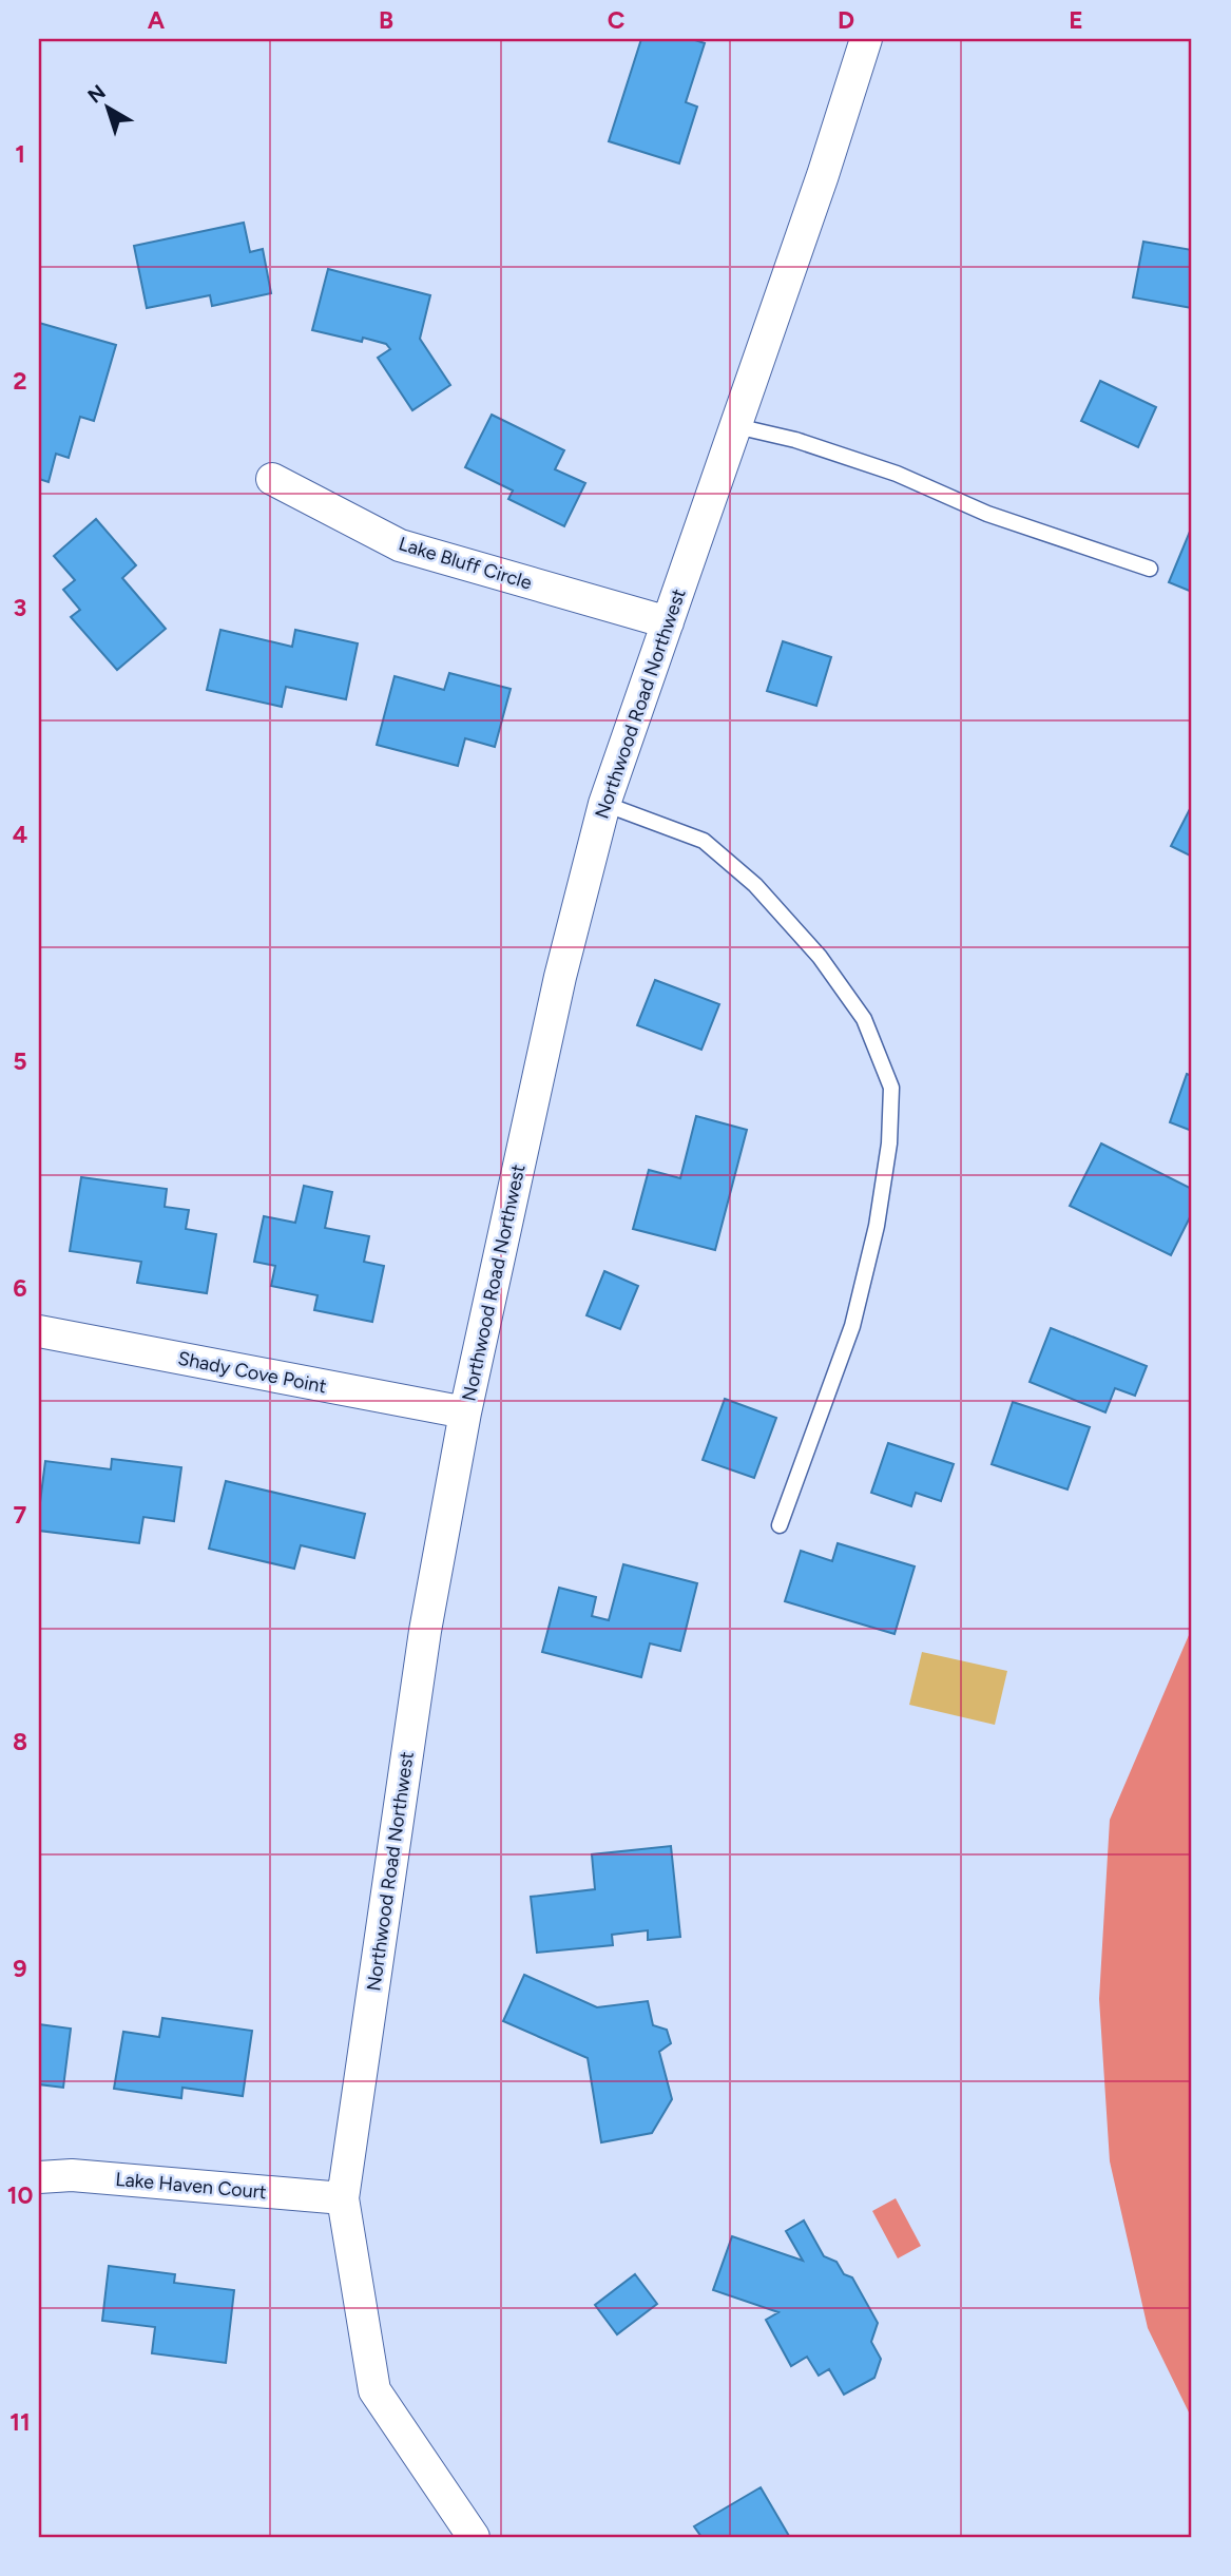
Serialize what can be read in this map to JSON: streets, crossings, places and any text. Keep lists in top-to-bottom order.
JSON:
{
  "streets": {
    "street": [
      "Lake Bluff Circle",
      "Northwood Road Northwest",
      "Shady Cove Point",
      "Lake Haven Court"
    ]
  },
  "crossings": [
    ["Lake Bluff Circle", "Northwood Road Northwest"],
    ["Northwood Road Northwest", "Shady Cove Point"],
    ["Northwood Road Northwest", "Lake Haven Court"]
  ],
  "north": "top left",
  "grid": {
    "columns": [
      "A",
      "B",
      "C",
      "D",
      "E"
    ],
    "rows": [
      "1",
      "2",
      "3",
      "4",
      "5",
      "6",
      "7",
      "8",
      "9",
      "10",
      "11"
    ]
  }
}
